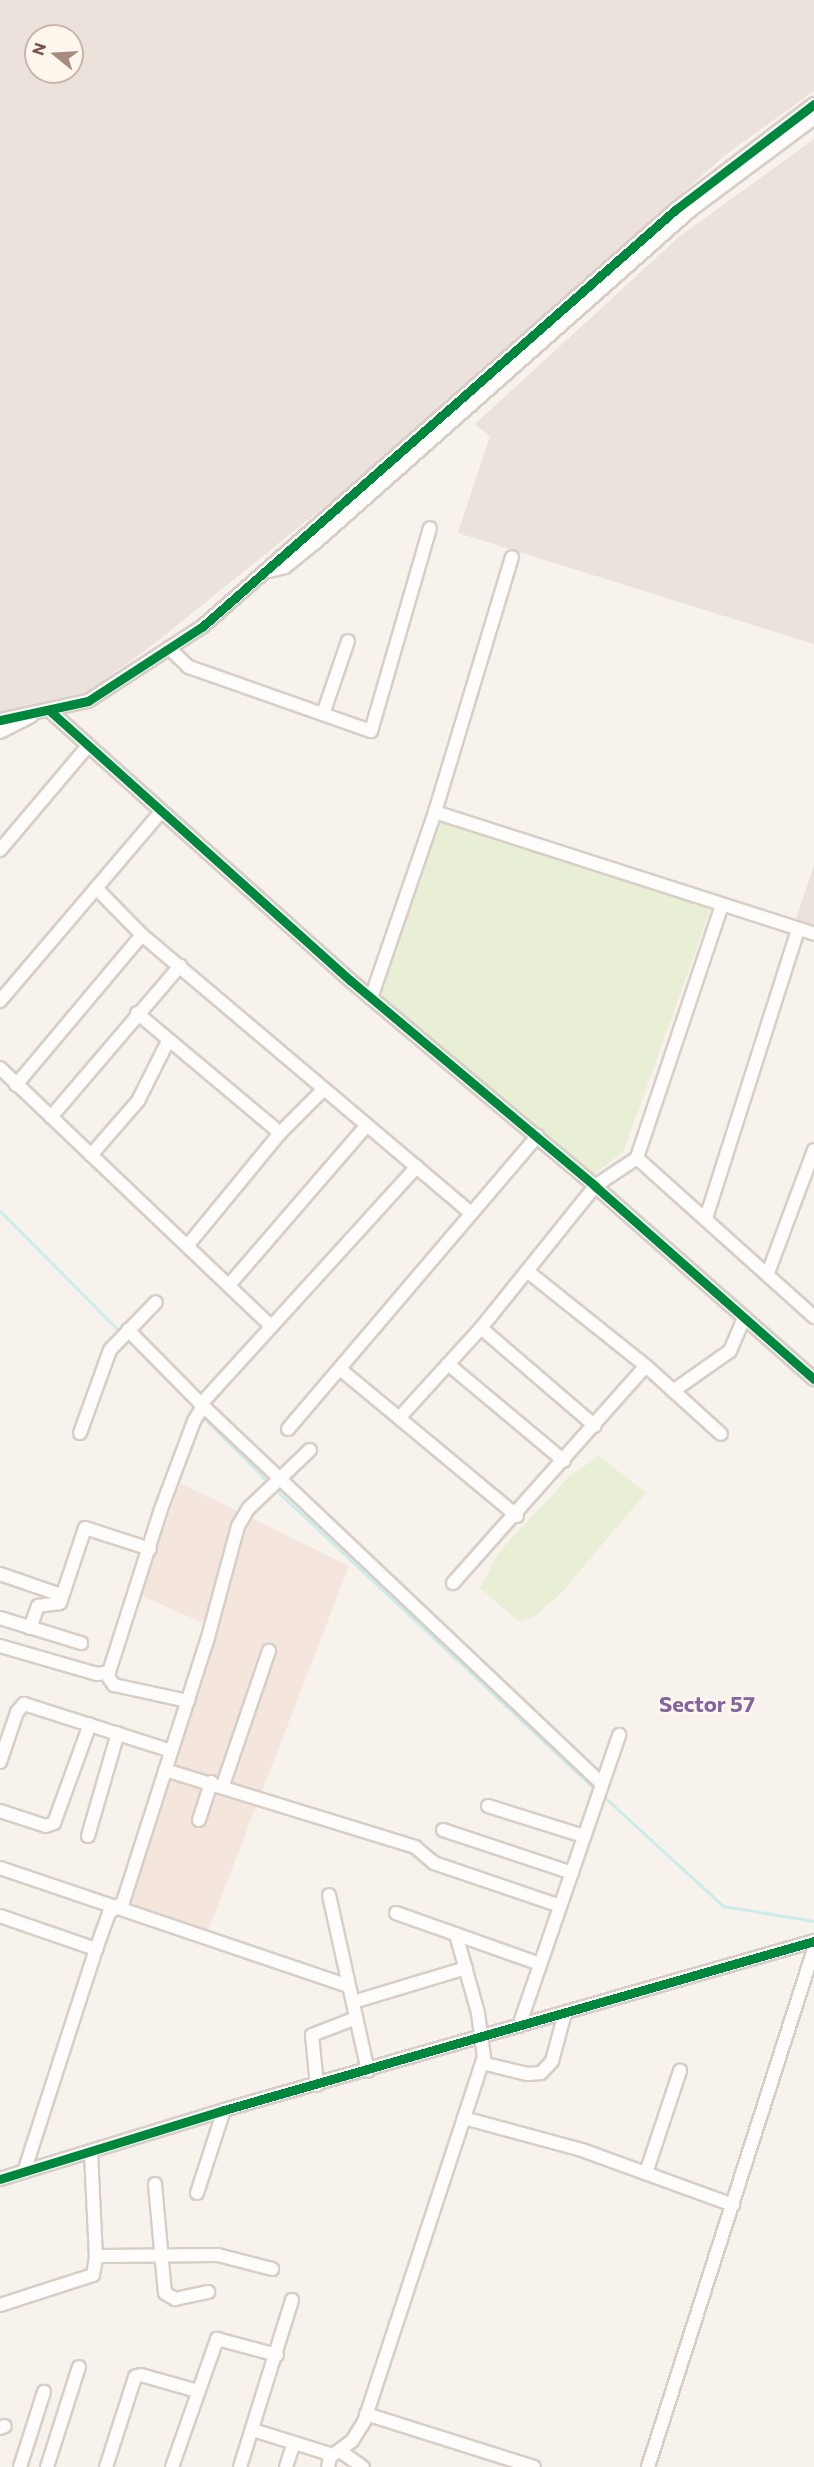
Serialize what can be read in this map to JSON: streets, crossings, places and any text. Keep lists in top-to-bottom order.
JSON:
{
  "districts": ["Sector 57"],
  "north": "left"
}
